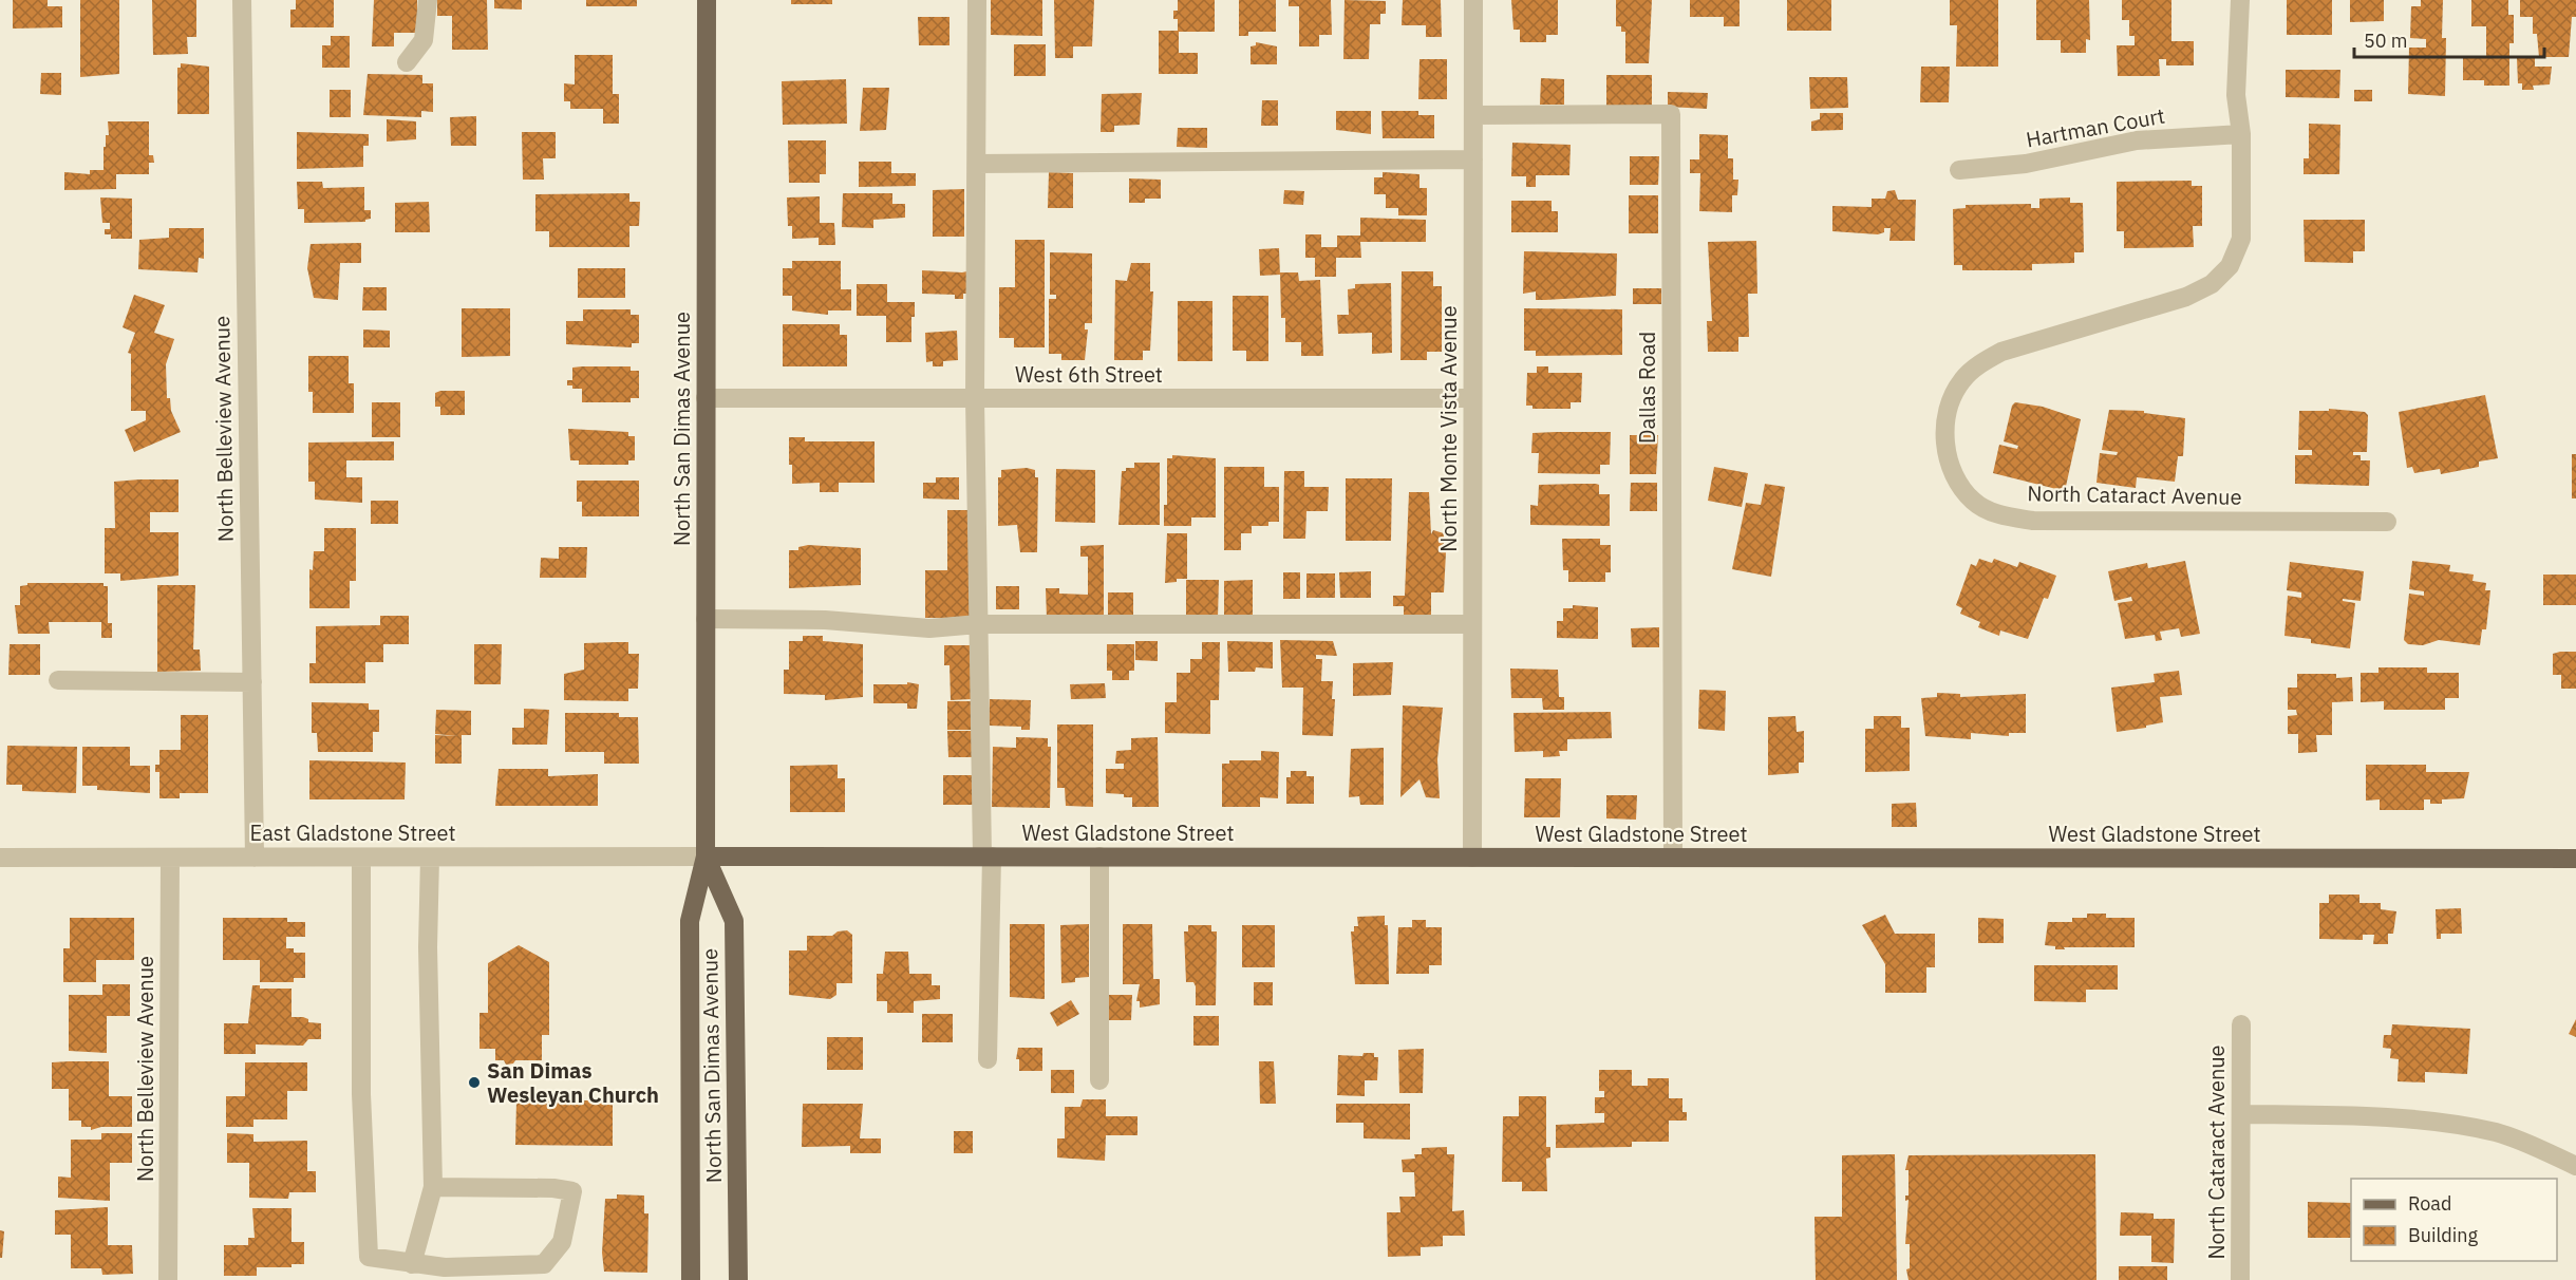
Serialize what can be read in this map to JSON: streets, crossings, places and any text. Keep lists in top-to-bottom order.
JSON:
{
  "streets": {
    "main road": ["North San Dimas Avenue", "West Gladstone Street"],
    "street": [
      "Hartman Court",
      "West 6th Street",
      "Dallas Road",
      "North Belleview Avenue",
      "North Monte Vista Avenue",
      "North Cataract Avenue",
      "East Gladstone Street"
    ]
  },
  "crossings": [
    ["Hartman Court", "North Cataract Avenue"],
    ["West 6th Street", "North San Dimas Avenue"],
    ["West 6th Street", "North Monte Vista Avenue"],
    ["Dallas Road", "North Monte Vista Avenue"],
    ["Dallas Road", "West Gladstone Street"],
    ["North Belleview Avenue", "East Gladstone Street"],
    ["North San Dimas Avenue", "East Gladstone Street"],
    ["North San Dimas Avenue", "West Gladstone Street"],
    ["North Monte Vista Avenue", "West Gladstone Street"],
    ["East Gladstone Street", "West Gladstone Street"]
  ],
  "places": ["San Dimas Wesleyan Church"],
  "legend": ["Road", "Building"],
  "scale_bar": "50 m"
}
